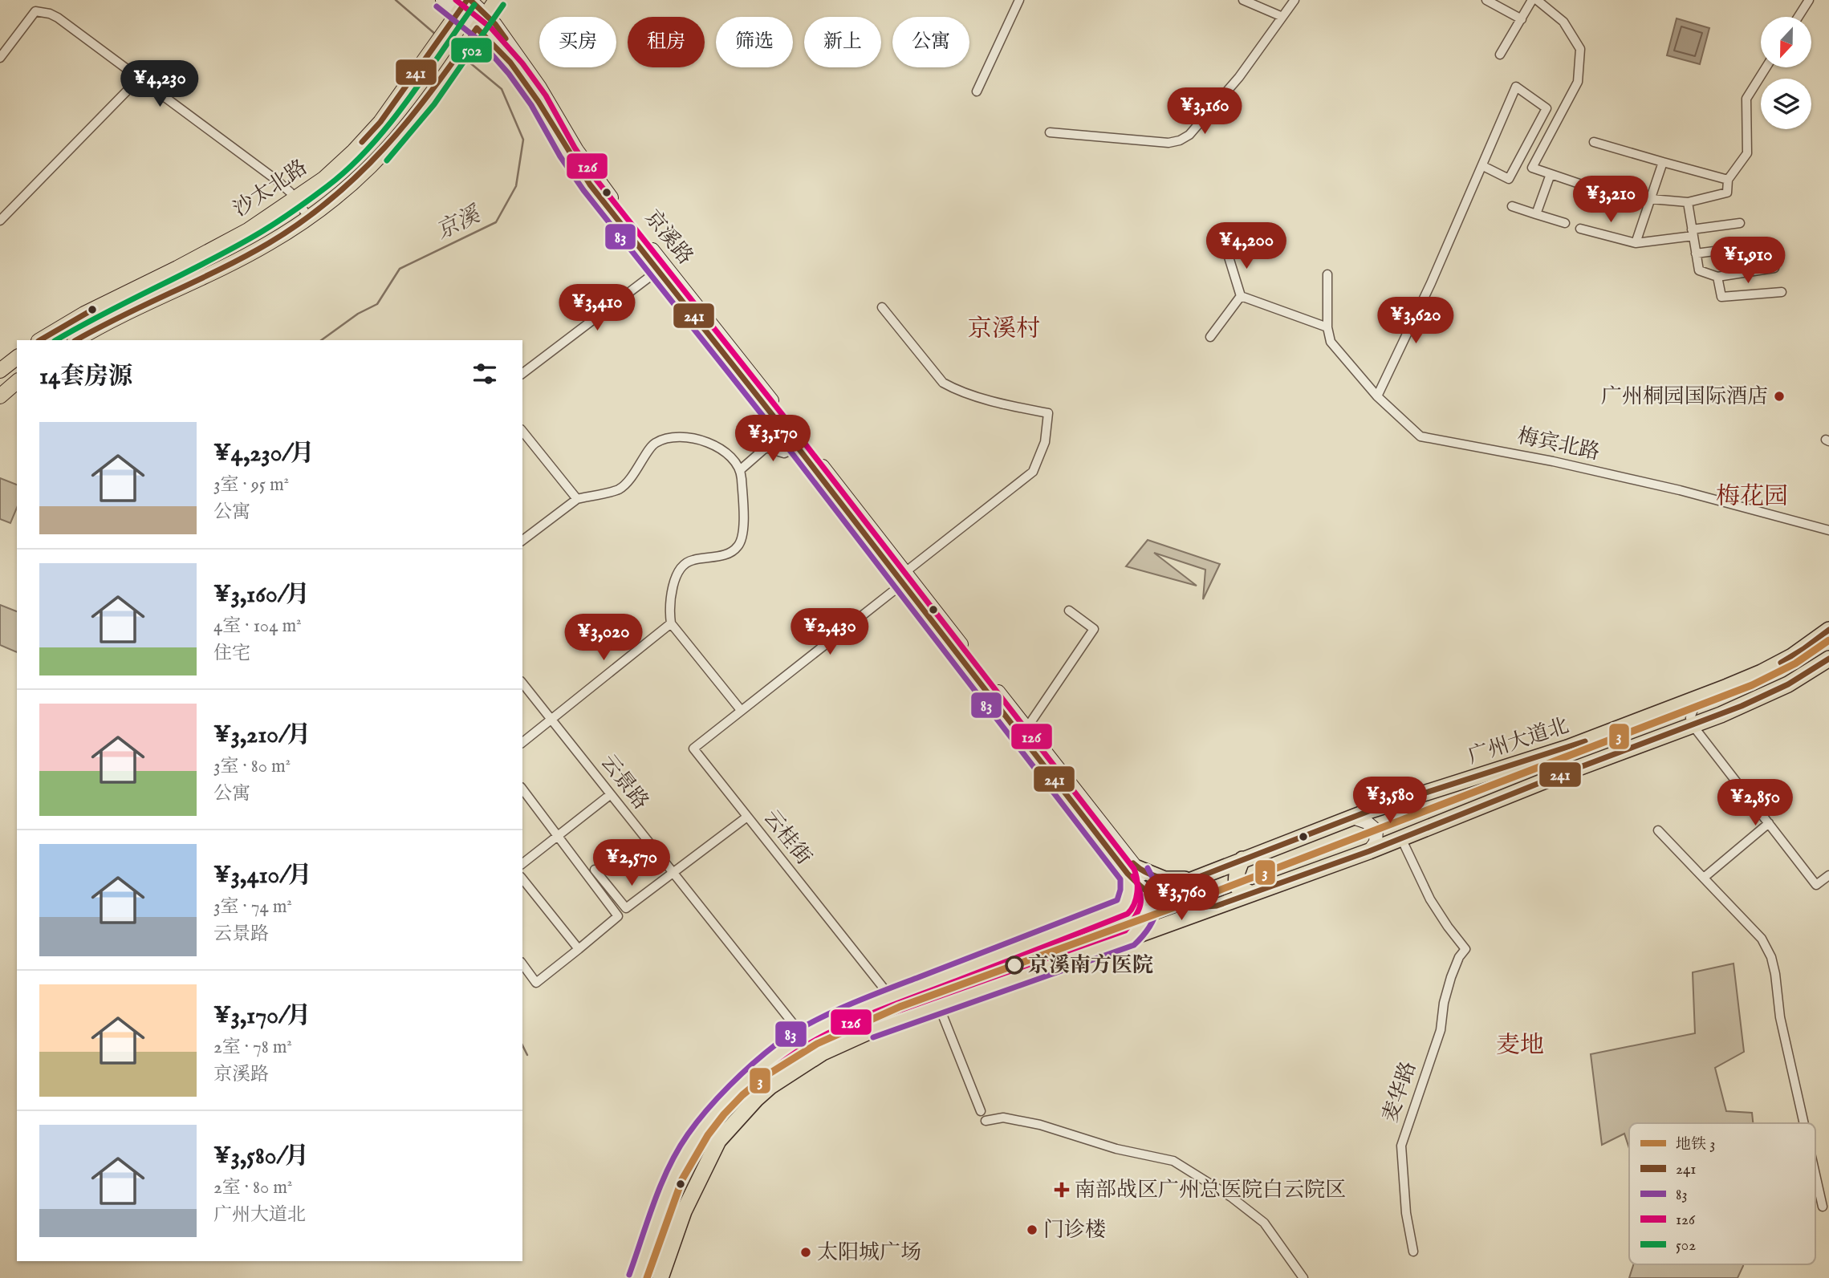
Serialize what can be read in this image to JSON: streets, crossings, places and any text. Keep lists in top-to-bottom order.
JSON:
{
  "streets": {
    "highway": ["广州大道北"],
    "main road": ["沙太北路", "京溪路"],
    "street": [
      "梅宾北路",
      "云景路",
      "云桂街",
      "麦华路"
    ]
  },
  "crossings": [
    ["沙太北路", "京溪路"],
    ["京溪路", "广州大道北"],
    ["京溪路", "云桂街"],
    ["广州大道北", "云景路"],
    ["广州大道北", "云桂街"],
    ["广州大道北", "麦华路"]
  ],
  "districts": ["京溪村", "梅花园", "麦地"],
  "water": ["京溪"],
  "places": {
    "other": [
      "广州桐园国际酒店",
      "京溪南方医院",
      "门诊楼",
      "太阳城广场"
    ],
    "health": ["南部战区广州总医院白云院区"]
  },
  "lines": [
    "transit line 241",
    "transit line 126",
    "transit line 502",
    "transit line 83",
    "metro line 3"
  ],
  "legend": [
    "地铁 3",
    "241",
    "83",
    "126",
    "502"
  ],
  "north": "bottom",
  "page": {
    "chip": [
      "买房",
      "租房",
      "筛选",
      "新上",
      "公寓"
    ],
    "price": [
      "¥4,230",
      "¥3,160",
      "¥3,210",
      "¥4,200",
      "¥1,910",
      "¥3,410",
      "¥3,620",
      "¥3,170",
      "¥2,430",
      "¥3,020",
      "¥3,580",
      "¥2,850",
      "¥2,570",
      "¥3,760"
    ],
    "heading": "14套房源",
    "list": [
      {
        "name": "¥4,230/月",
        "note": "3室 · 95 m² · 公寓"
      },
      {
        "name": "¥3,160/月",
        "note": "4室 · 104 m² · 住宅"
      },
      {
        "name": "¥3,210/月",
        "note": "3室 · 80 m² · 公寓"
      },
      {
        "name": "¥3,410/月",
        "note": "3室 · 74 m² · 云景路"
      },
      {
        "name": "¥3,170/月",
        "note": "2室 · 78 m² · 京溪路"
      },
      {
        "name": "¥3,580/月",
        "note": "2室 · 80 m² · 广州大道北"
      }
    ]
  }
}
